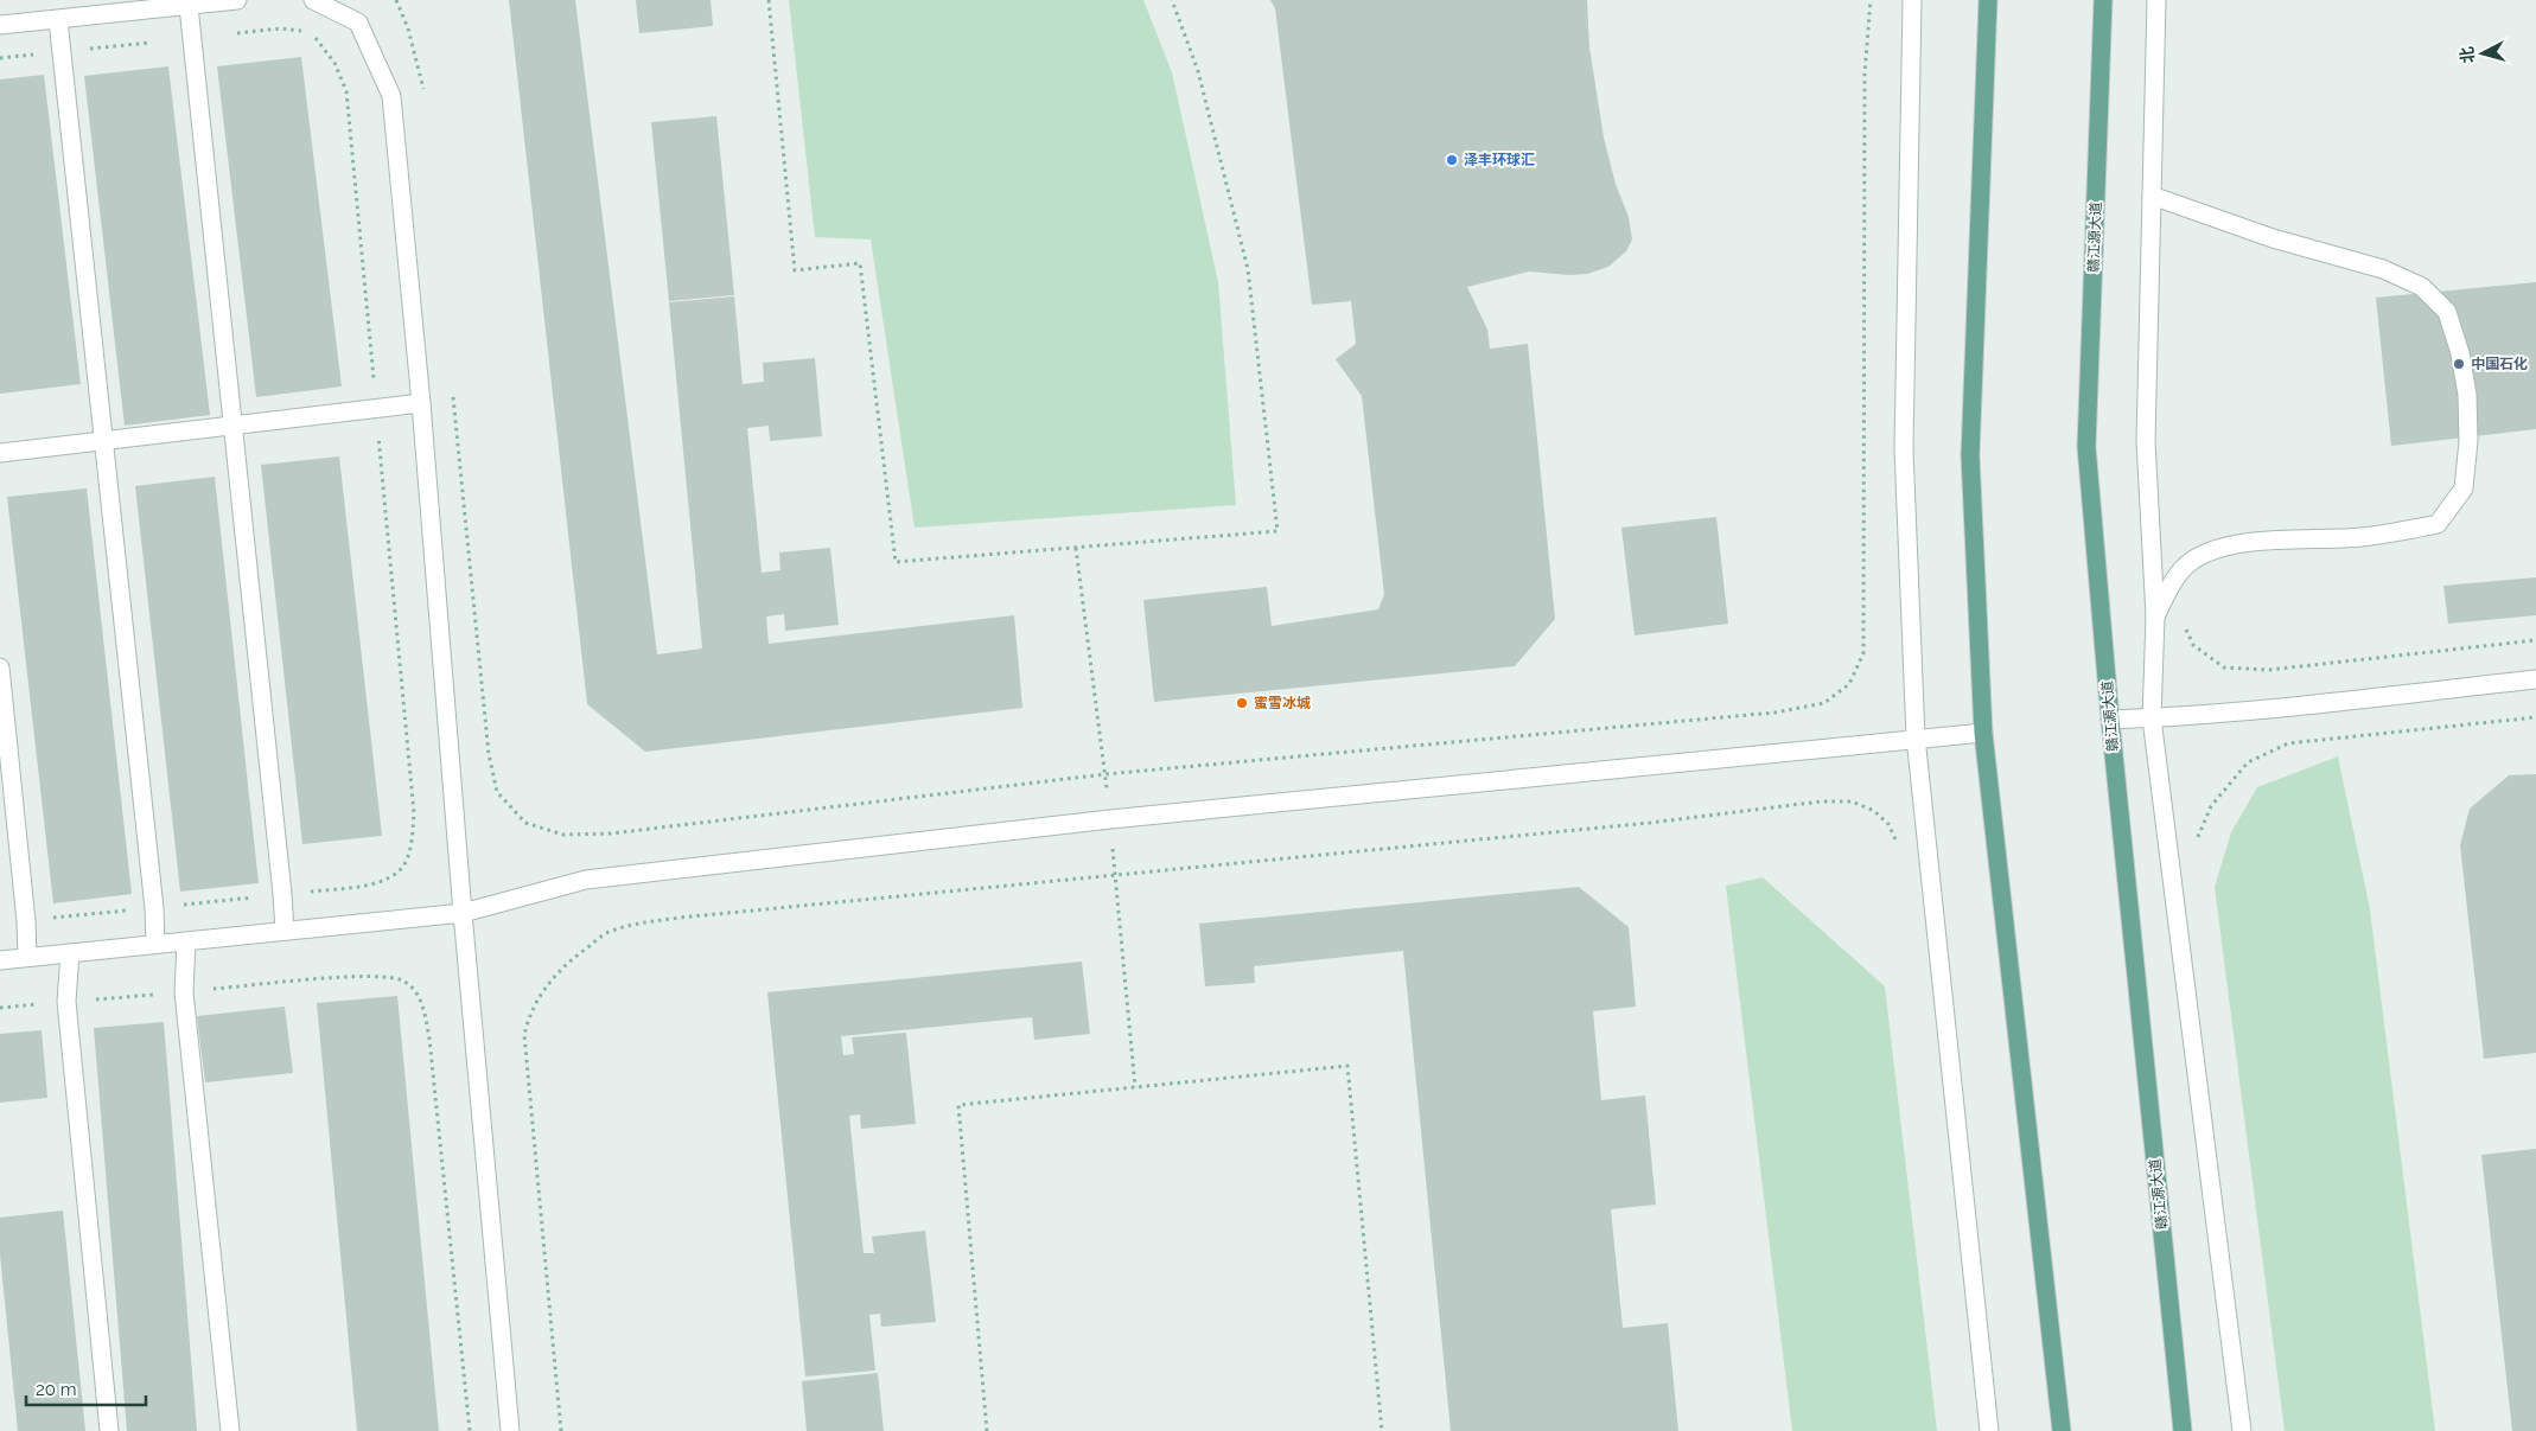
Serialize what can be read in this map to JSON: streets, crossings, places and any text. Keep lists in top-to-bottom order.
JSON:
{
  "streets": {
    "main road": ["赣江源大道"]
  },
  "places": ["泽丰环球汇", "中国石化", "蜜雪冰城"],
  "scale_bar": "20 m",
  "north": "left"
}
